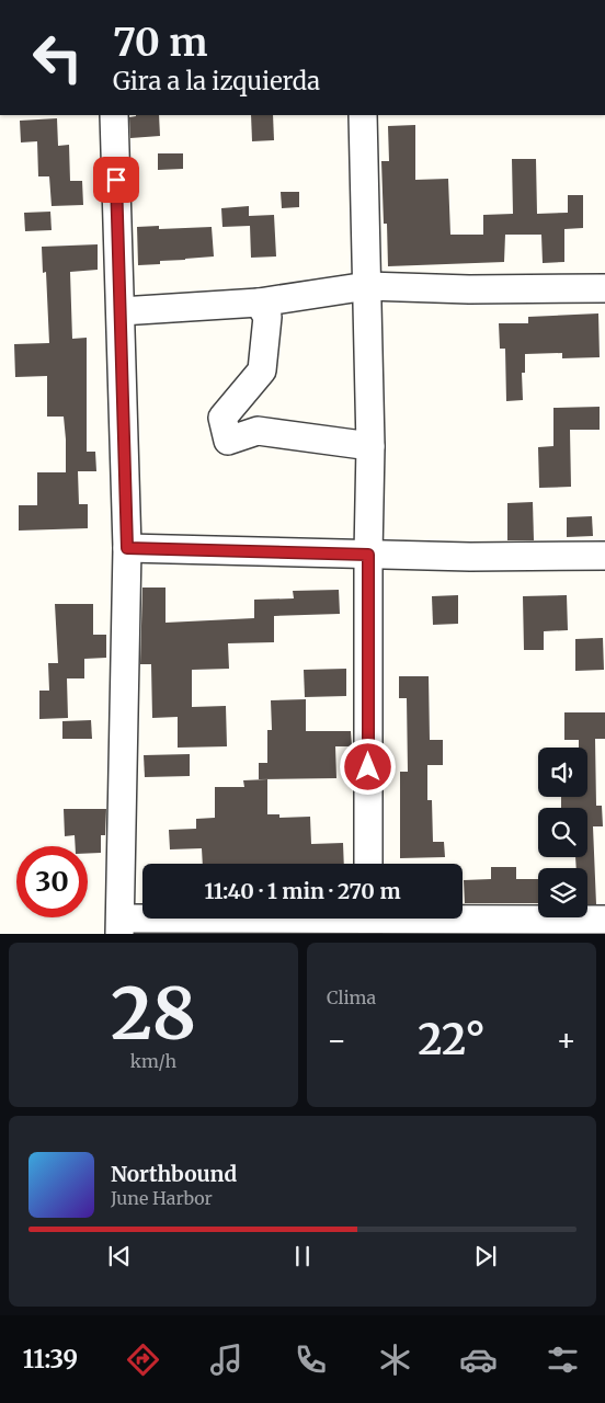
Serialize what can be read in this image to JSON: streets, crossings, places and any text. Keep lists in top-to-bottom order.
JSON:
{
  "page": {
    "turn": ["70 m", "Gira a la izquierda"],
    "limit": "30",
    "trip": "11:40 · 1 min · 270 m",
    "tile": [
      ["28", "km/h"],
      "Clima"
    ],
    "heat": ["−", "22°", "+"],
    "song": ["Northbound", "June Harbor"],
    "tabs": "11:39"
  }
}
